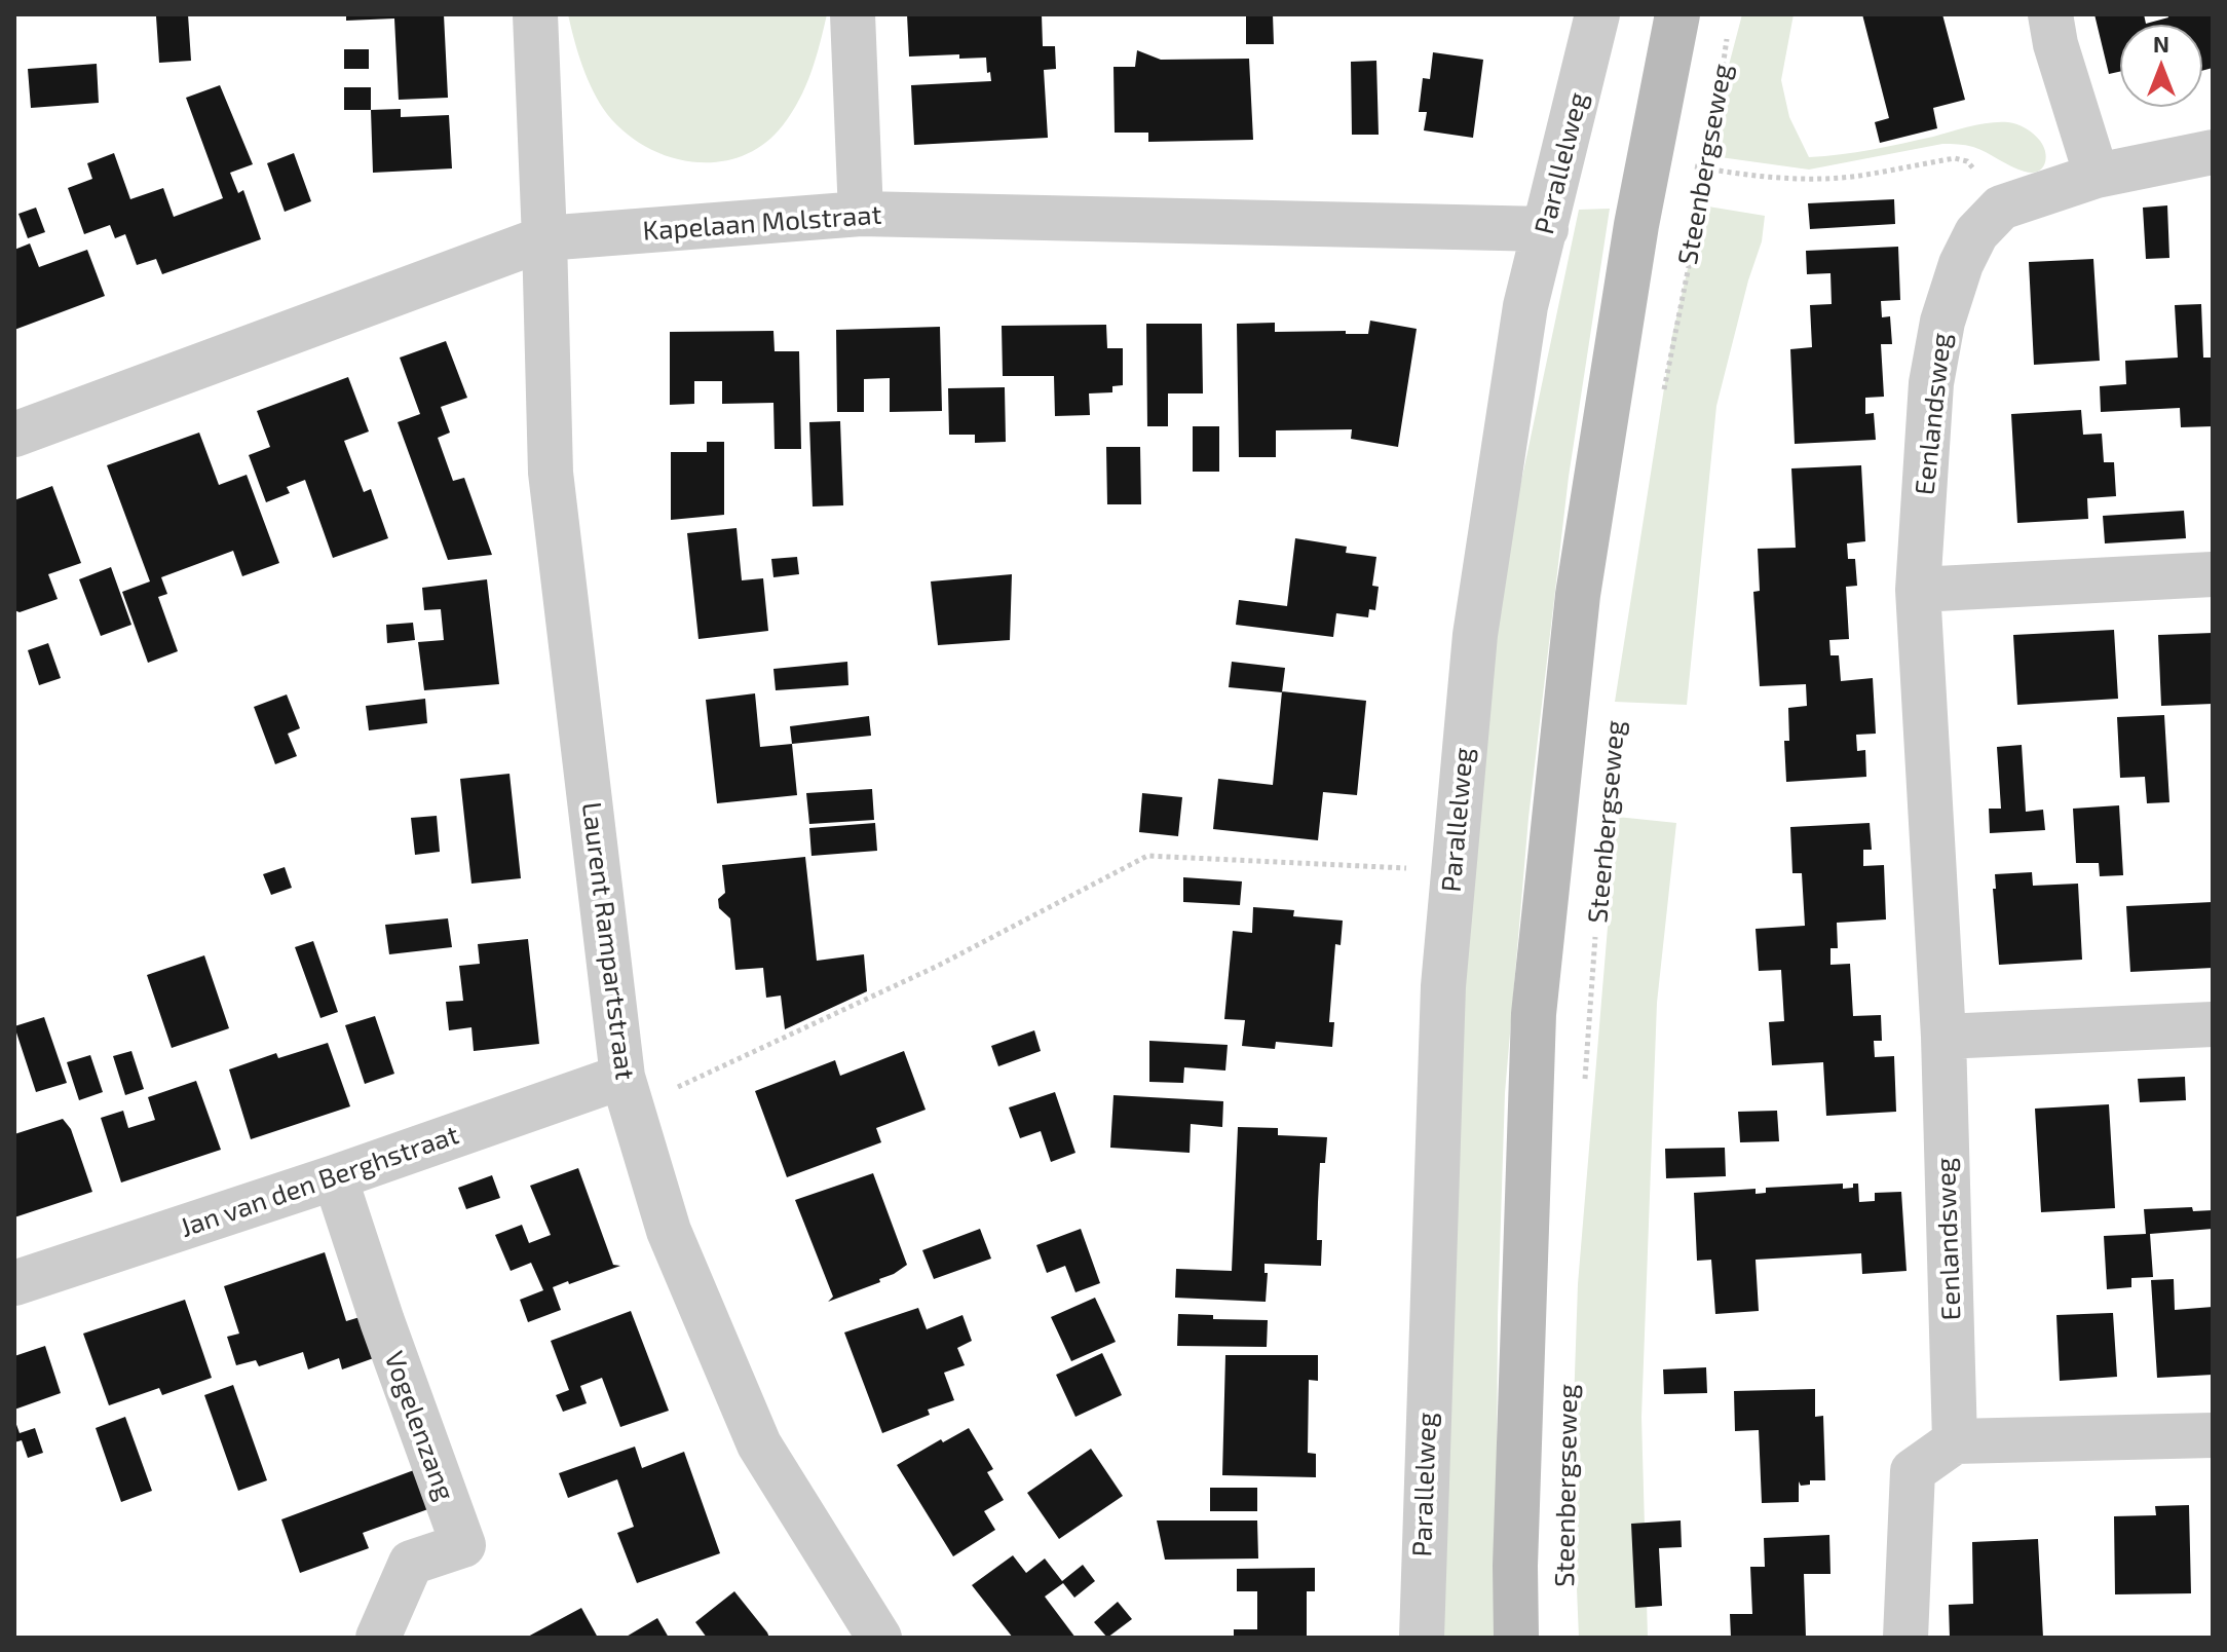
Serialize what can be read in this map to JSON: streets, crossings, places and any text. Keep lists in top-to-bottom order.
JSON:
{
  "streets": {
    "main road": ["Steenbergseweg"],
    "street": [
      "Parallelweg",
      "Kapelaan Molstraat",
      "Eenlandsweg",
      "Laurent Rampartstraat",
      "Jan van den Berghstraat",
      "Vogelenzang"
    ]
  },
  "crossings": [
    ["Parallelweg", "Kapelaan Molstraat"],
    ["Kapelaan Molstraat", "Laurent Rampartstraat"],
    ["Laurent Rampartstraat", "Jan van den Berghstraat"],
    ["Jan van den Berghstraat", "Vogelenzang"]
  ],
  "north": "top"
}
